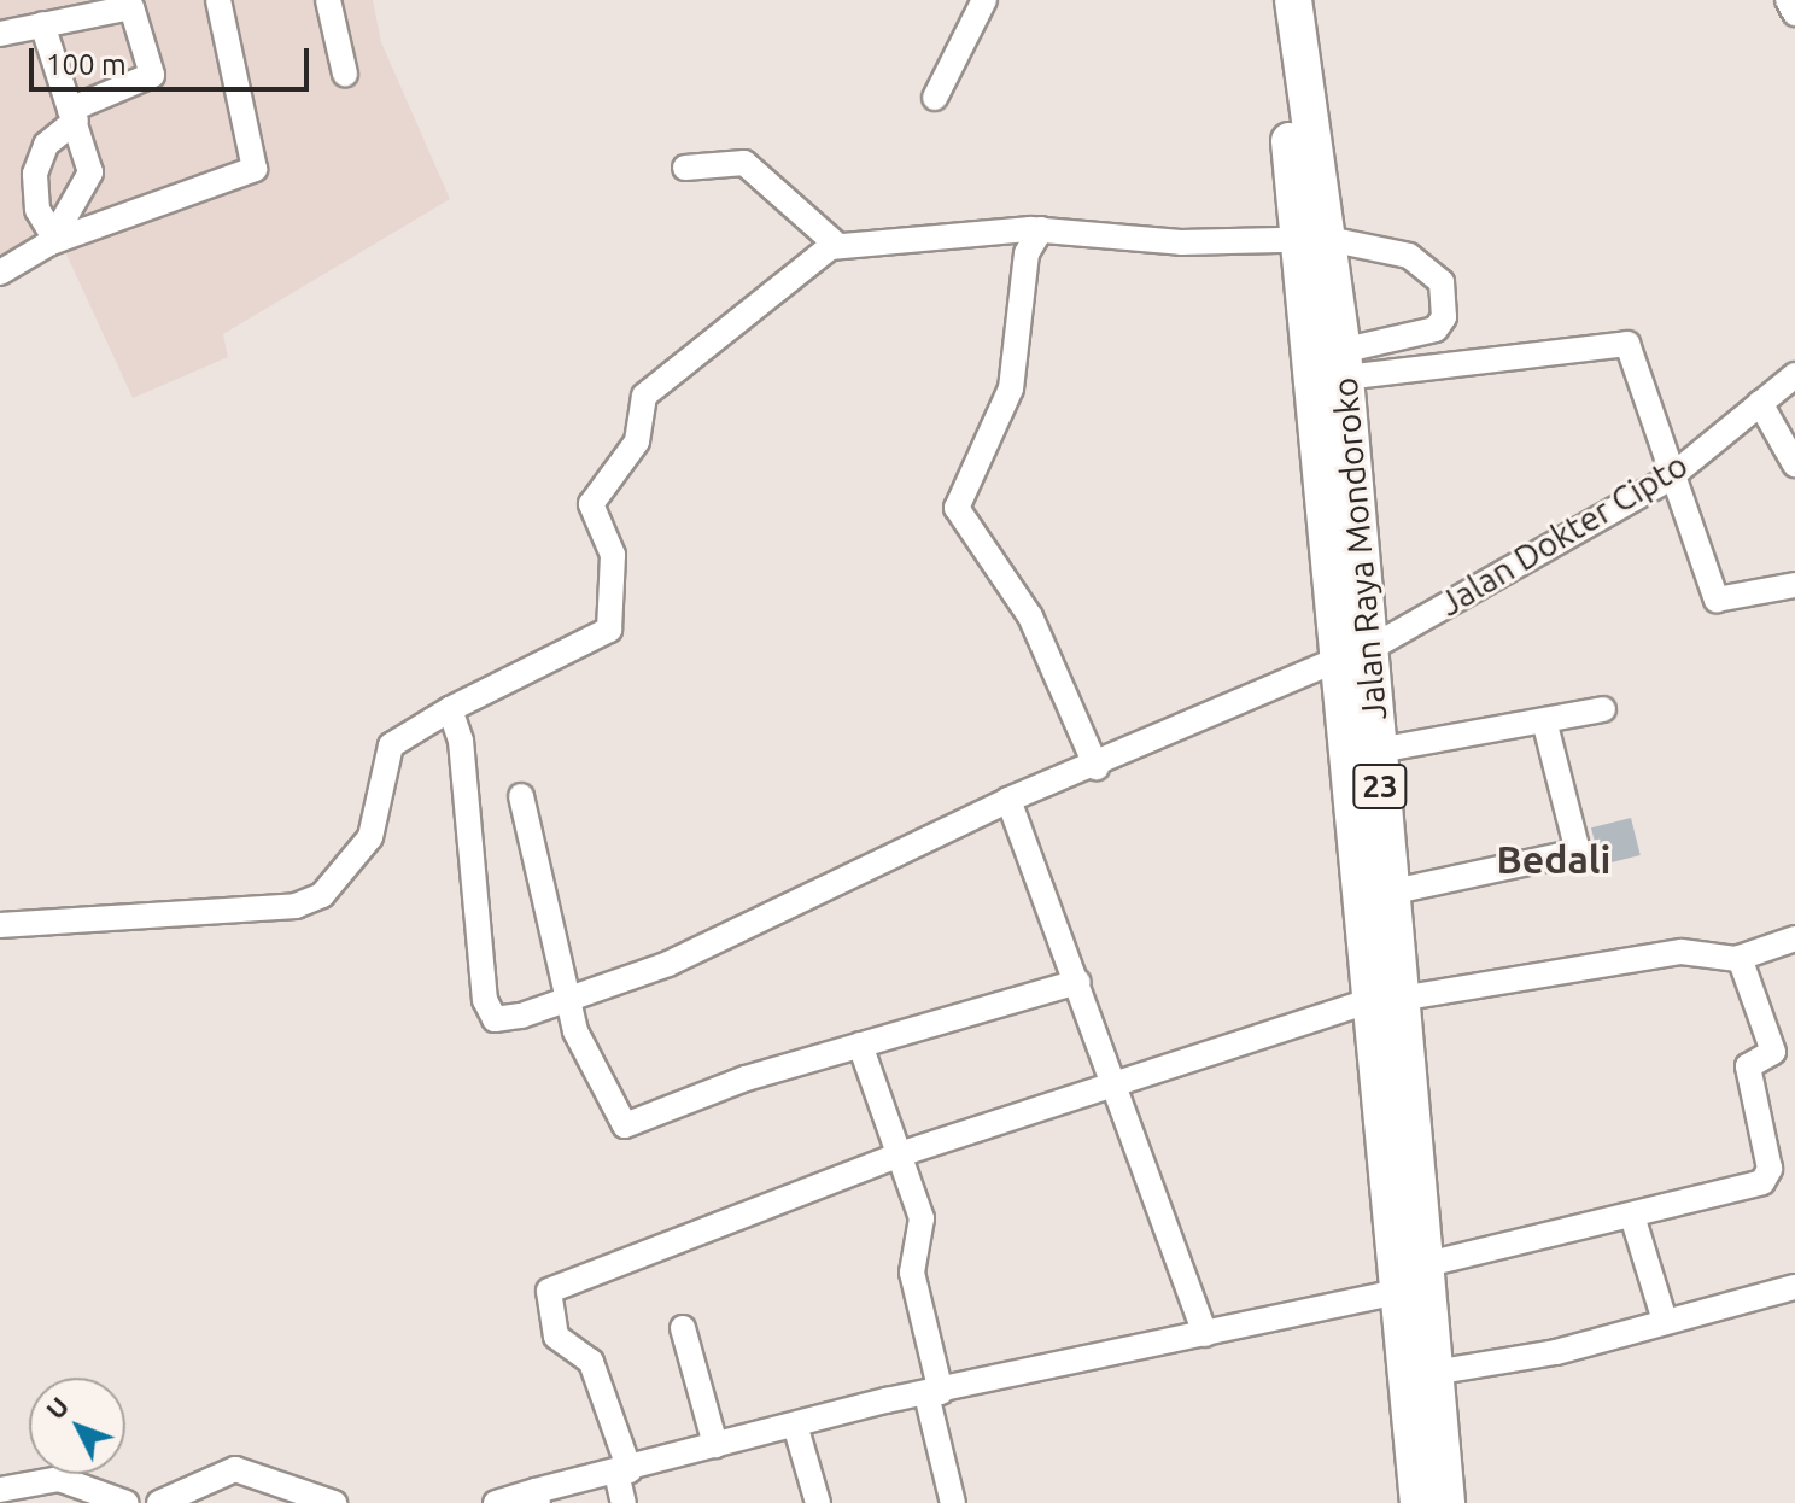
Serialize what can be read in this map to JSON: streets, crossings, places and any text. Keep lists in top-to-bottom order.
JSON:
{
  "streets": {
    "highway": ["Jalan Raya Mondoroko", "23"],
    "street": ["Jalan Dokter Cipto"]
  },
  "crossings": [
    ["Jalan Dokter Cipto", "Jalan Raya Mondoroko"]
  ],
  "districts": ["Bedali"],
  "scale_bar": "100 m",
  "north": "top left"
}
